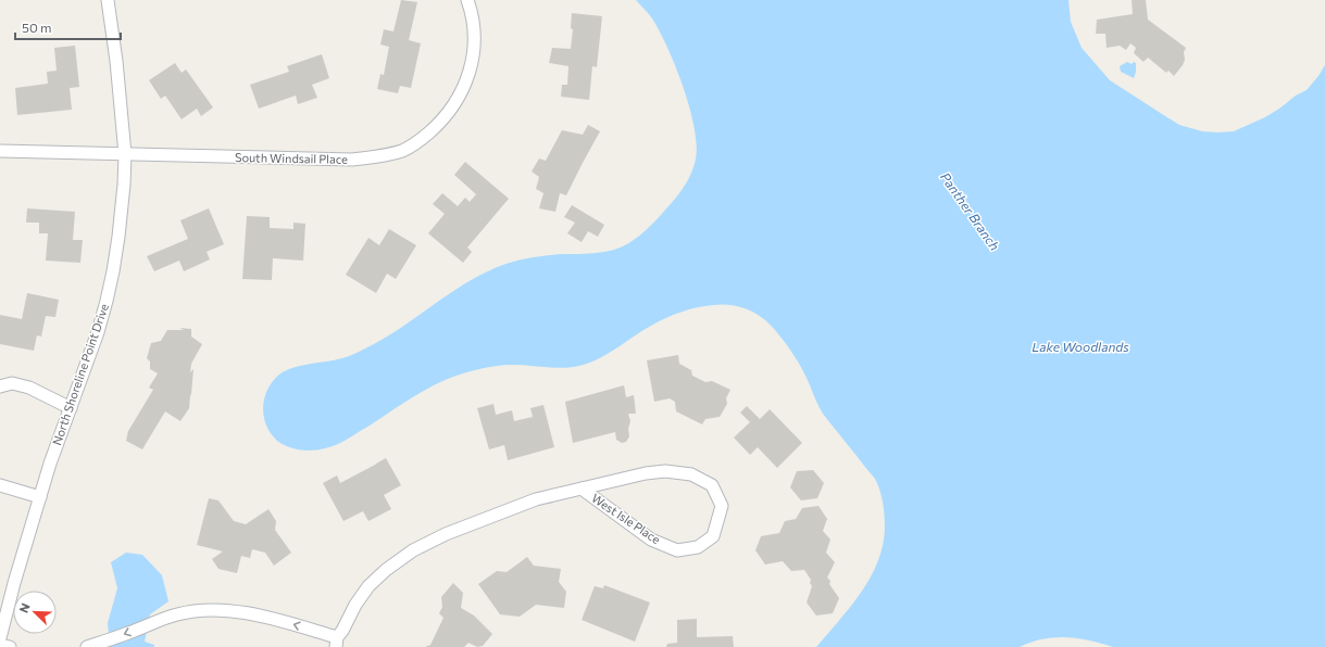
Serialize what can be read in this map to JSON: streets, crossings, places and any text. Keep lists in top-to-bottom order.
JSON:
{
  "streets": {
    "street": ["South Windsail Place", "North Shoreline Point Drive", "West Isle Place"]
  },
  "crossings": [
    ["South Windsail Place", "North Shoreline Point Drive"]
  ],
  "water": ["Panther Branch", "Lake Woodlands"],
  "scale_bar": "50 m",
  "north": "top left"
}
